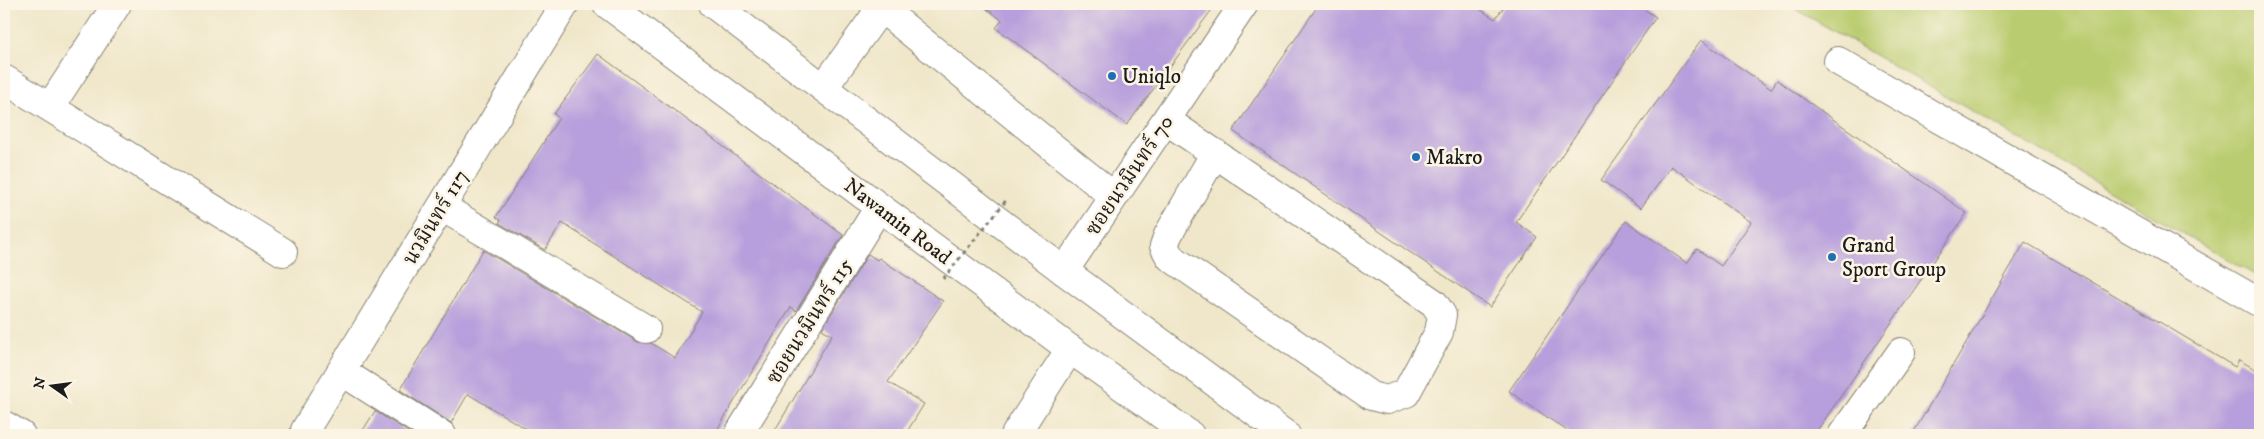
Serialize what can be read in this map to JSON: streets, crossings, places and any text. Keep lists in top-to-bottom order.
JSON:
{
  "streets": {
    "street": [
      "ซอยนวมินทร์ 70",
      "นวมินทร์ 117",
      "Nawamin Road",
      "ซอยนวมินทร์ 115"
    ]
  },
  "crossings": [
    ["Nawamin Road", "ซอยนวมินทร์ 115"]
  ],
  "places": ["Uniqlo", "Makro", "Grand Sport Group"],
  "north": "left"
}
